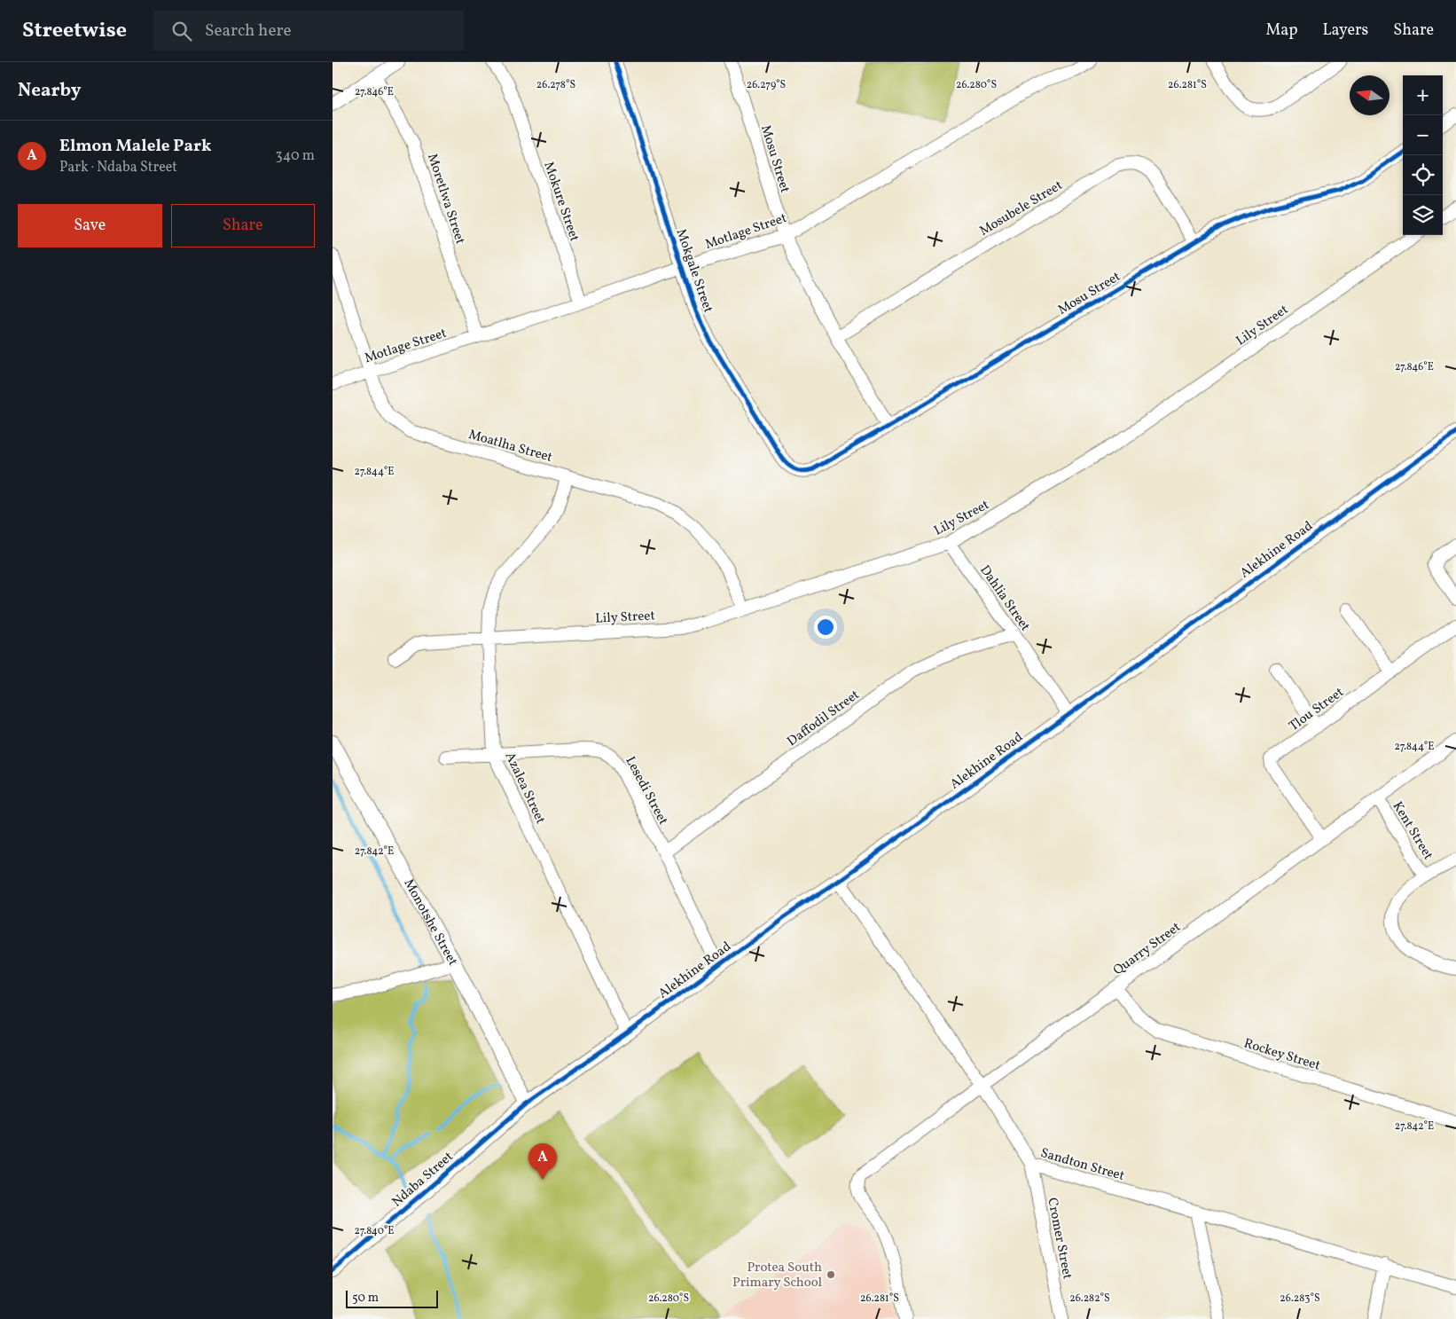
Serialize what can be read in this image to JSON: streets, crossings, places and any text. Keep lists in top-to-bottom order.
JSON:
{
  "streets": {
    "street": [
      "Mosu Street",
      "Moretlwa Street",
      "Mokure Street",
      "Mosubele Street",
      "Motlage Street",
      "Mokgale Street",
      "Lily Street",
      "Moatlha Street",
      "Alekhine Road",
      "Dahlia Street",
      "Tlou Street",
      "Daffodil Street",
      "Azalea Street",
      "Lesedi Street",
      "Kent Street",
      "Monotshe Street",
      "Quarry Street",
      "Rockey Street",
      "Sandton Street",
      "Ndaba Street",
      "Cromer Street"
    ]
  },
  "crossings": [
    ["Mosu Street", "Mosubele Street"],
    ["Mosu Street", "Motlage Street"],
    ["Mosu Street", "Mokgale Street"],
    ["Moretlwa Street", "Motlage Street"],
    ["Mokure Street", "Motlage Street"],
    ["Motlage Street", "Mokgale Street"],
    ["Motlage Street", "Moatlha Street"],
    ["Lily Street", "Moatlha Street"],
    ["Lily Street", "Dahlia Street"],
    ["Lily Street", "Azalea Street"],
    ["Moatlha Street", "Azalea Street"],
    ["Alekhine Road", "Dahlia Street"],
    ["Alekhine Road", "Azalea Street"],
    ["Alekhine Road", "Lesedi Street"],
    ["Alekhine Road", "Monotshe Street"],
    ["Alekhine Road", "Sandton Street"],
    ["Alekhine Road", "Ndaba Street"],
    ["Dahlia Street", "Daffodil Street"],
    ["Tlou Street", "Quarry Street"],
    ["Daffodil Street", "Lesedi Street"],
    ["Azalea Street", "Lesedi Street"],
    ["Kent Street", "Quarry Street"],
    ["Monotshe Street", "Ndaba Street"],
    ["Quarry Street", "Rockey Street"],
    ["Quarry Street", "Sandton Street"],
    ["Sandton Street", "Cromer Street"]
  ],
  "places": ["Protea South Primary School"],
  "scale_bar": "50 m",
  "north": "left",
  "page": {
    "header": "Streetwise",
    "search": "Search here",
    "nav": ["Map", "Layers", "Share"],
    "heading": "Nearby",
    "map_buttons": ["+", "−"],
    "list": [
      {
        "mark": "A",
        "name": "Elmon Malele Park",
        "note": "Park · Ndaba Street",
        "value": "340 m"
      }
    ],
    "buttons": ["Save", "Share"],
    "pins": "A",
    "scale": "50 m"
  },
  "coordinates": [
    "26.278°S",
    "26.279°S",
    "26.280°S",
    "26.281°S",
    "27.846°E",
    "27.844°E",
    "27.842°E",
    "27.840°E",
    "26.282°S",
    "26.283°S"
  ]
}
